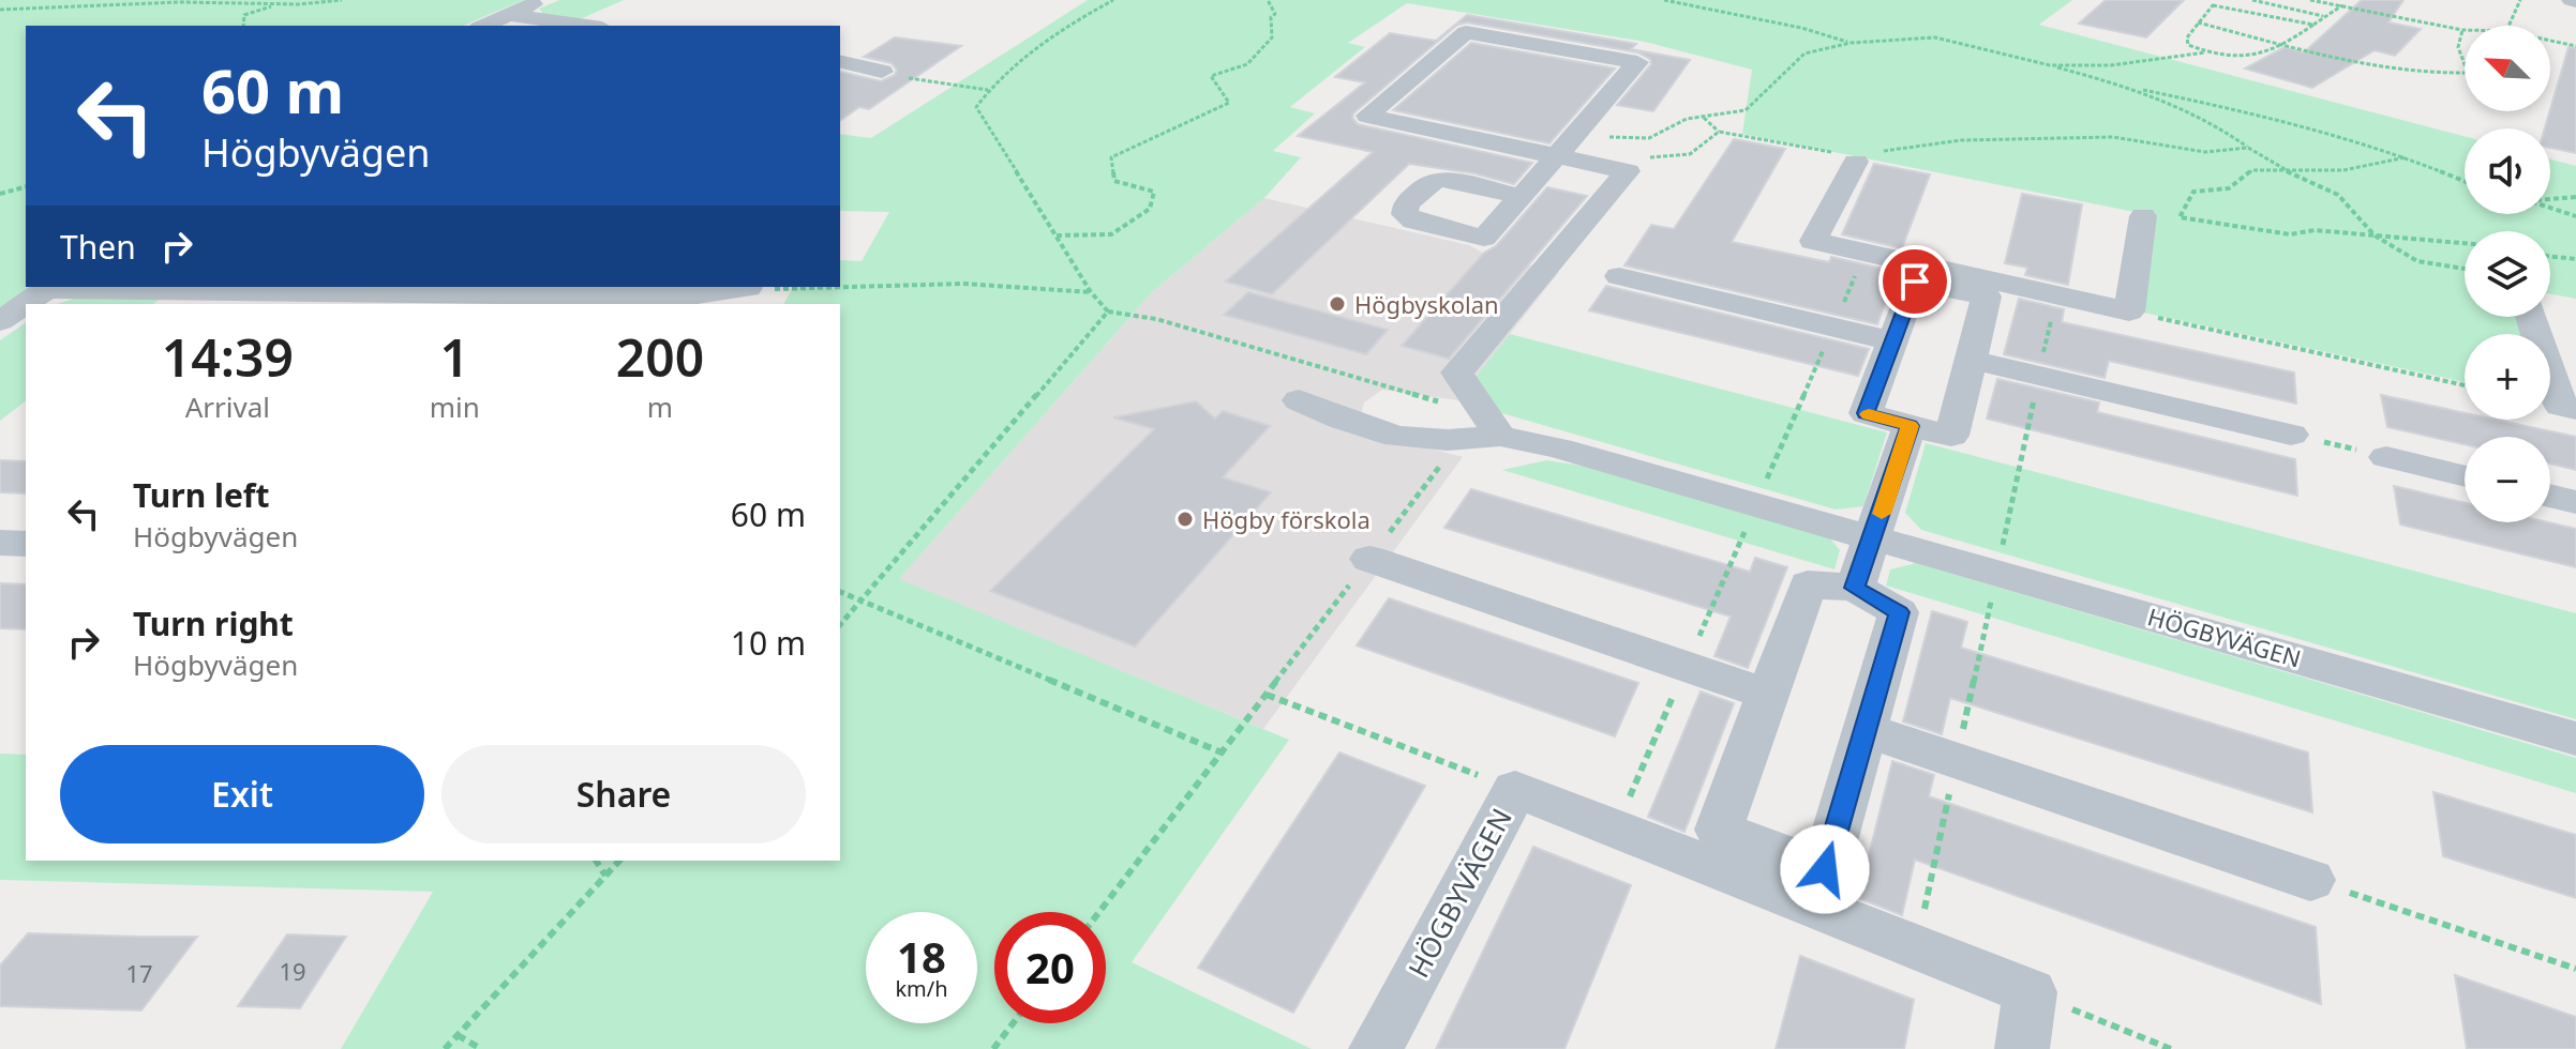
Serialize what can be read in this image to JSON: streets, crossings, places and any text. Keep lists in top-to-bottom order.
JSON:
{
  "streets": {
    "street": ["HÖGBYVÄGEN"]
  },
  "places": ["Högbyskolan", "Högby förskola"],
  "house_numbers": ["19", "17"],
  "north": "top left",
  "page": {
    "map_buttons": ["+", "−"],
    "turn": ["60 m", "Högbyvägen"],
    "then": "Then",
    "eta": [
      "14:39",
      "Arrival",
      "1",
      "min",
      "200",
      "m"
    ],
    "list": [
      {
        "name": "Turn left",
        "note": "Högbyvägen",
        "value": "60 m"
      },
      {
        "name": "Turn right",
        "note": "Högbyvägen",
        "value": "10 m"
      }
    ],
    "buttons": ["Exit", "Share"],
    "speed": "18 km/h",
    "limit": "20"
  }
}
